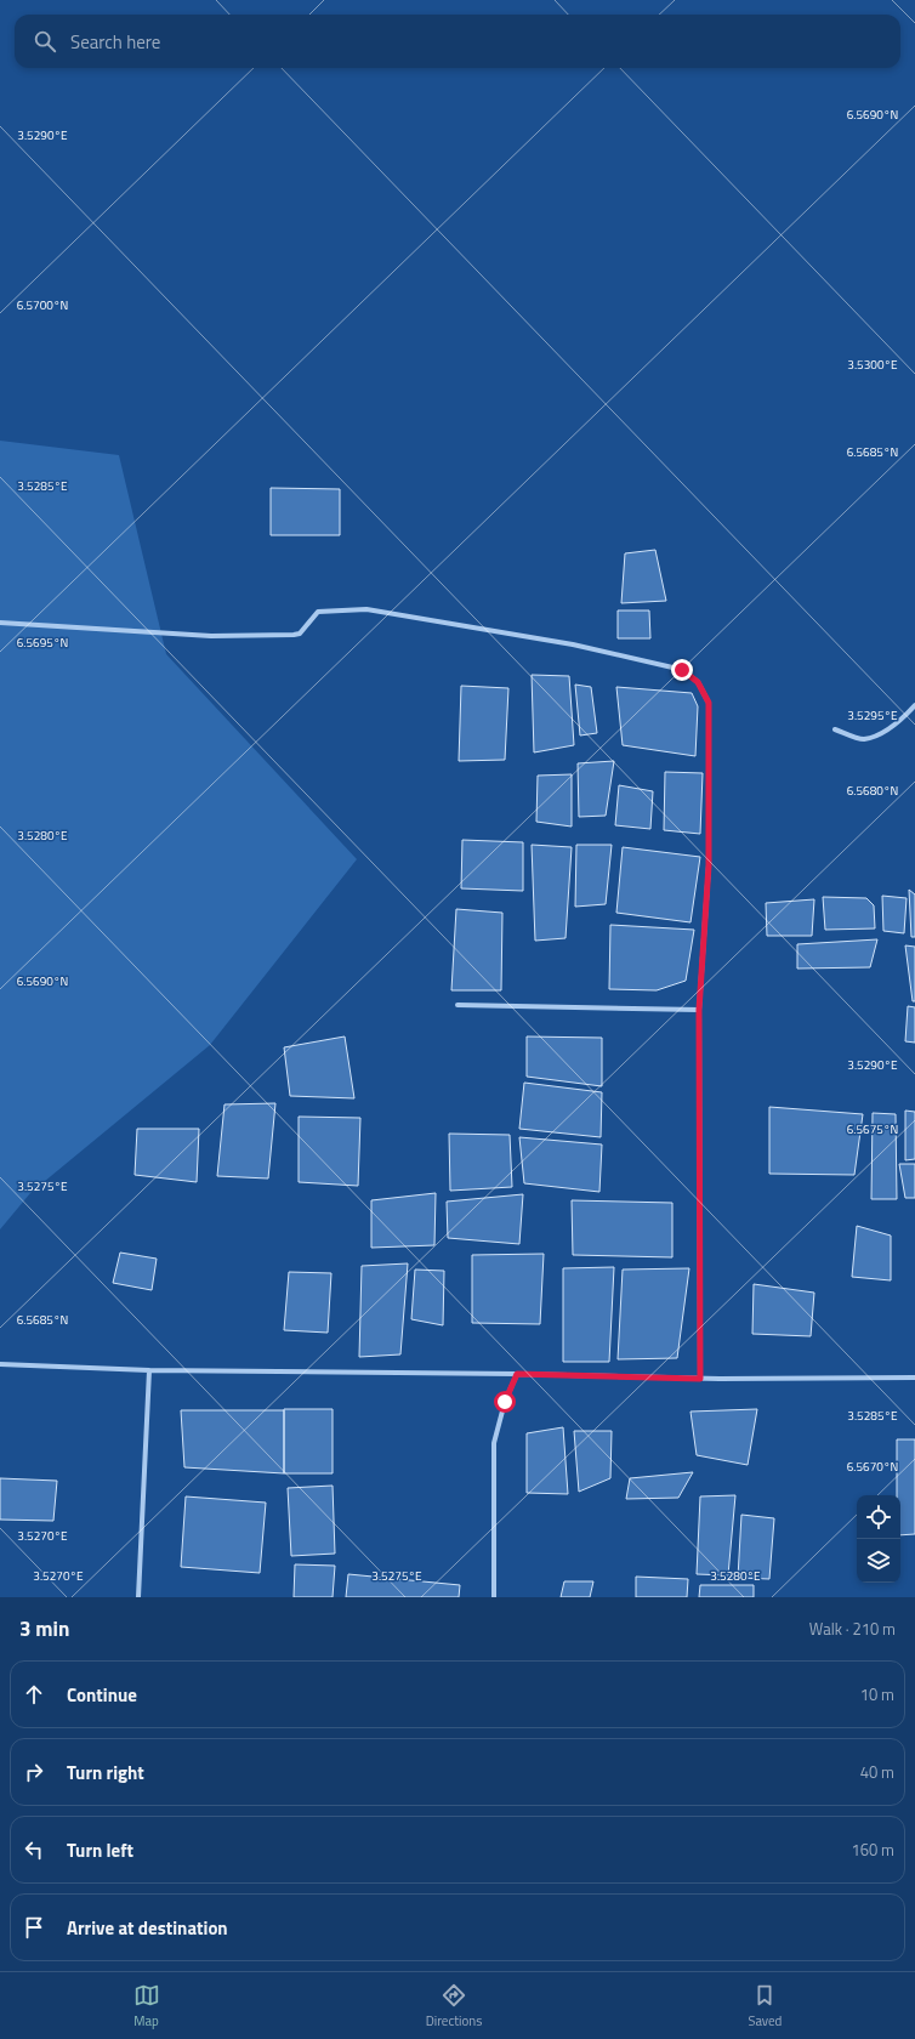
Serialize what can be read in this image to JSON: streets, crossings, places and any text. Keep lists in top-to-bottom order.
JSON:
{
  "page": {
    "search": "Search here",
    "heading": ["3 min", "Walk · 210 m"],
    "list": [
      ["Continue", "10 m"],
      ["Turn right", "40 m"],
      ["Turn left", "160 m"],
      "Arrive at destination"
    ],
    "nav": ["Map", "Directions", "Saved"]
  },
  "coordinates": [
    "6.5690°N",
    "3.5290°E",
    "6.5700°N",
    "3.5300°E",
    "6.5685°N",
    "3.5285°E",
    "6.5695°N",
    "3.5295°E",
    "6.5680°N",
    "3.5280°E",
    "6.5675°N",
    "3.5275°E",
    "6.5670°N",
    "3.5270°E"
  ]
}
